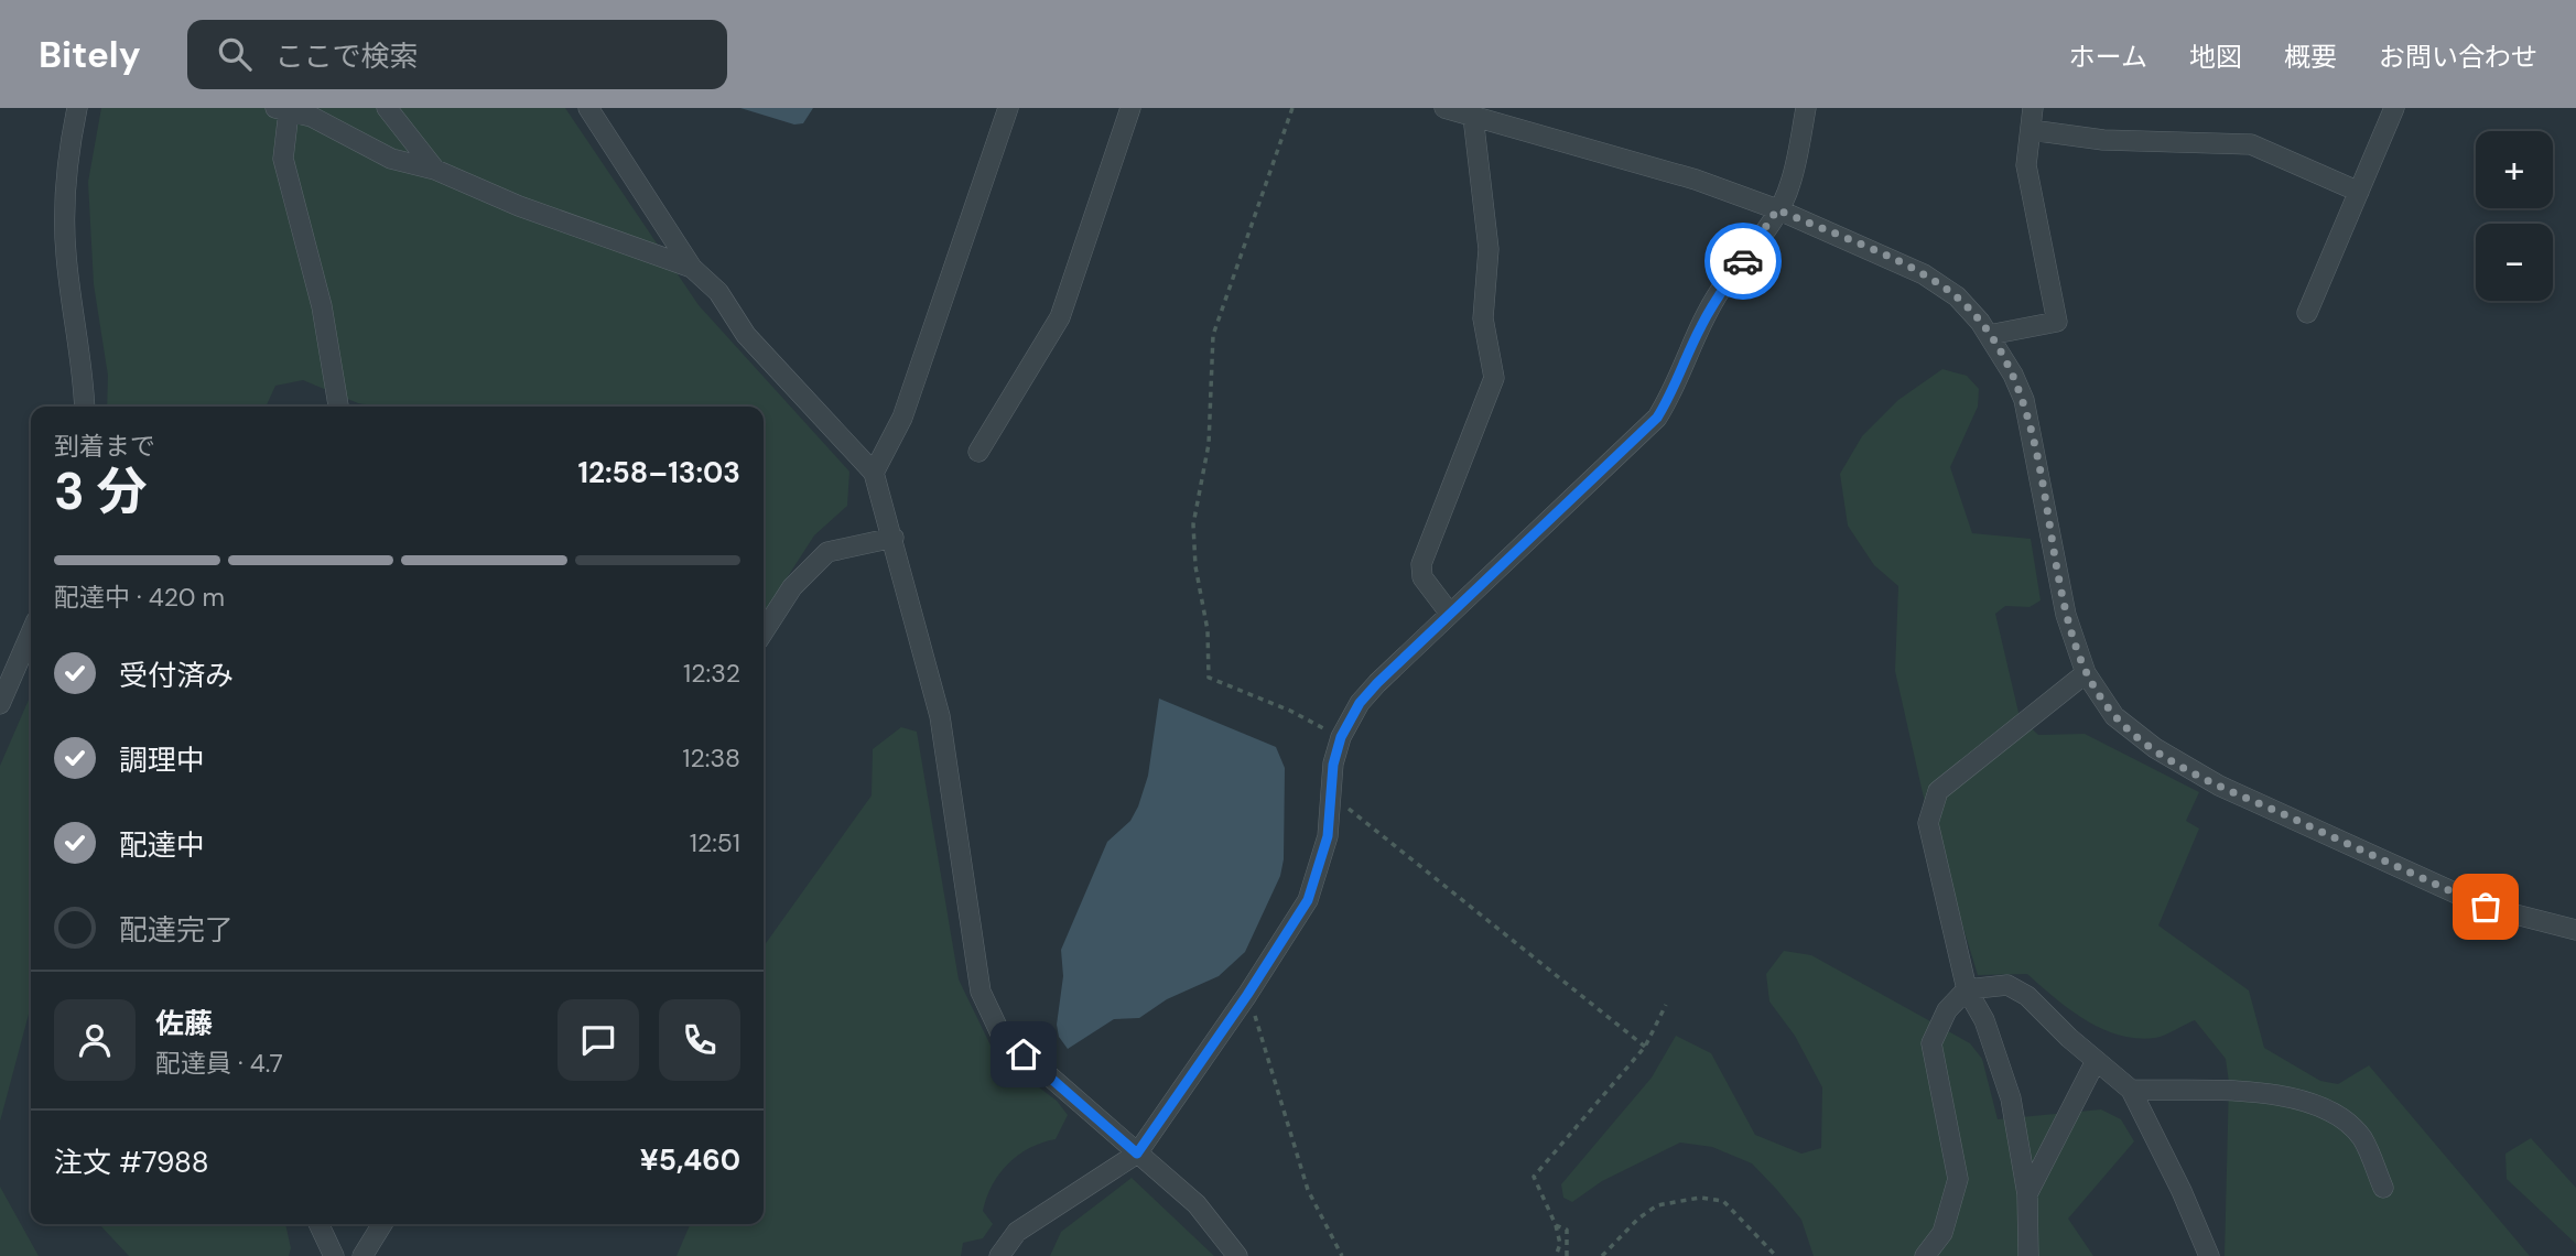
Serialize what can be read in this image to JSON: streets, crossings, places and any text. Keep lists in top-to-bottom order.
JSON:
{
  "page": {
    "header": "Bitely",
    "search": "ここで検索",
    "nav": [
      "ホーム",
      "地図",
      "概要",
      "お問い合わせ"
    ],
    "map_buttons": ["+", "−"],
    "heading": ["3 分", "到着まで", "12:58–13:03"],
    "panel": [
      "佐藤",
      "配達員 · 4.7",
      "注文 #7988",
      "¥5,460"
    ],
    "bar": "配達中 · 420 m",
    "list": [
      ["受付済み", "12:32"],
      ["調理中", "12:38"],
      ["配達中", "12:51"],
      "配達完了"
    ]
  }
}
